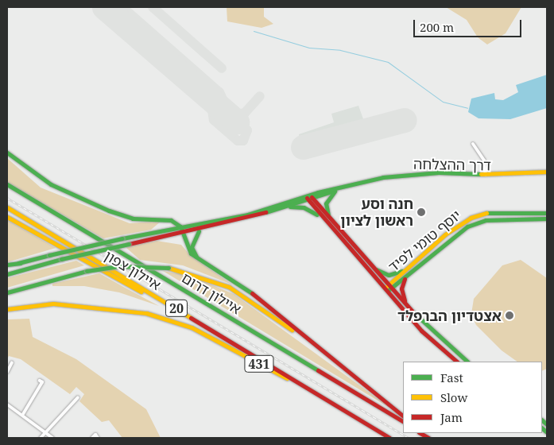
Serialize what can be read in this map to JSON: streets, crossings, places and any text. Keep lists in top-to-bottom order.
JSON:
{
  "streets": {
    "main road": [
      "דרך ההצלחה",
      "יוסף טומי לפיד",
      "איילון צפון",
      "איילון דרום",
      "20",
      "431"
    ]
  },
  "crossings": [
    ["איילון צפון", "431"]
  ],
  "places": ["חנה וסע ראשון לציון", "אצטדיון הברפלד"],
  "legend": ["Fast", "Slow", "Jam"],
  "scale_bar": "200 m"
}
